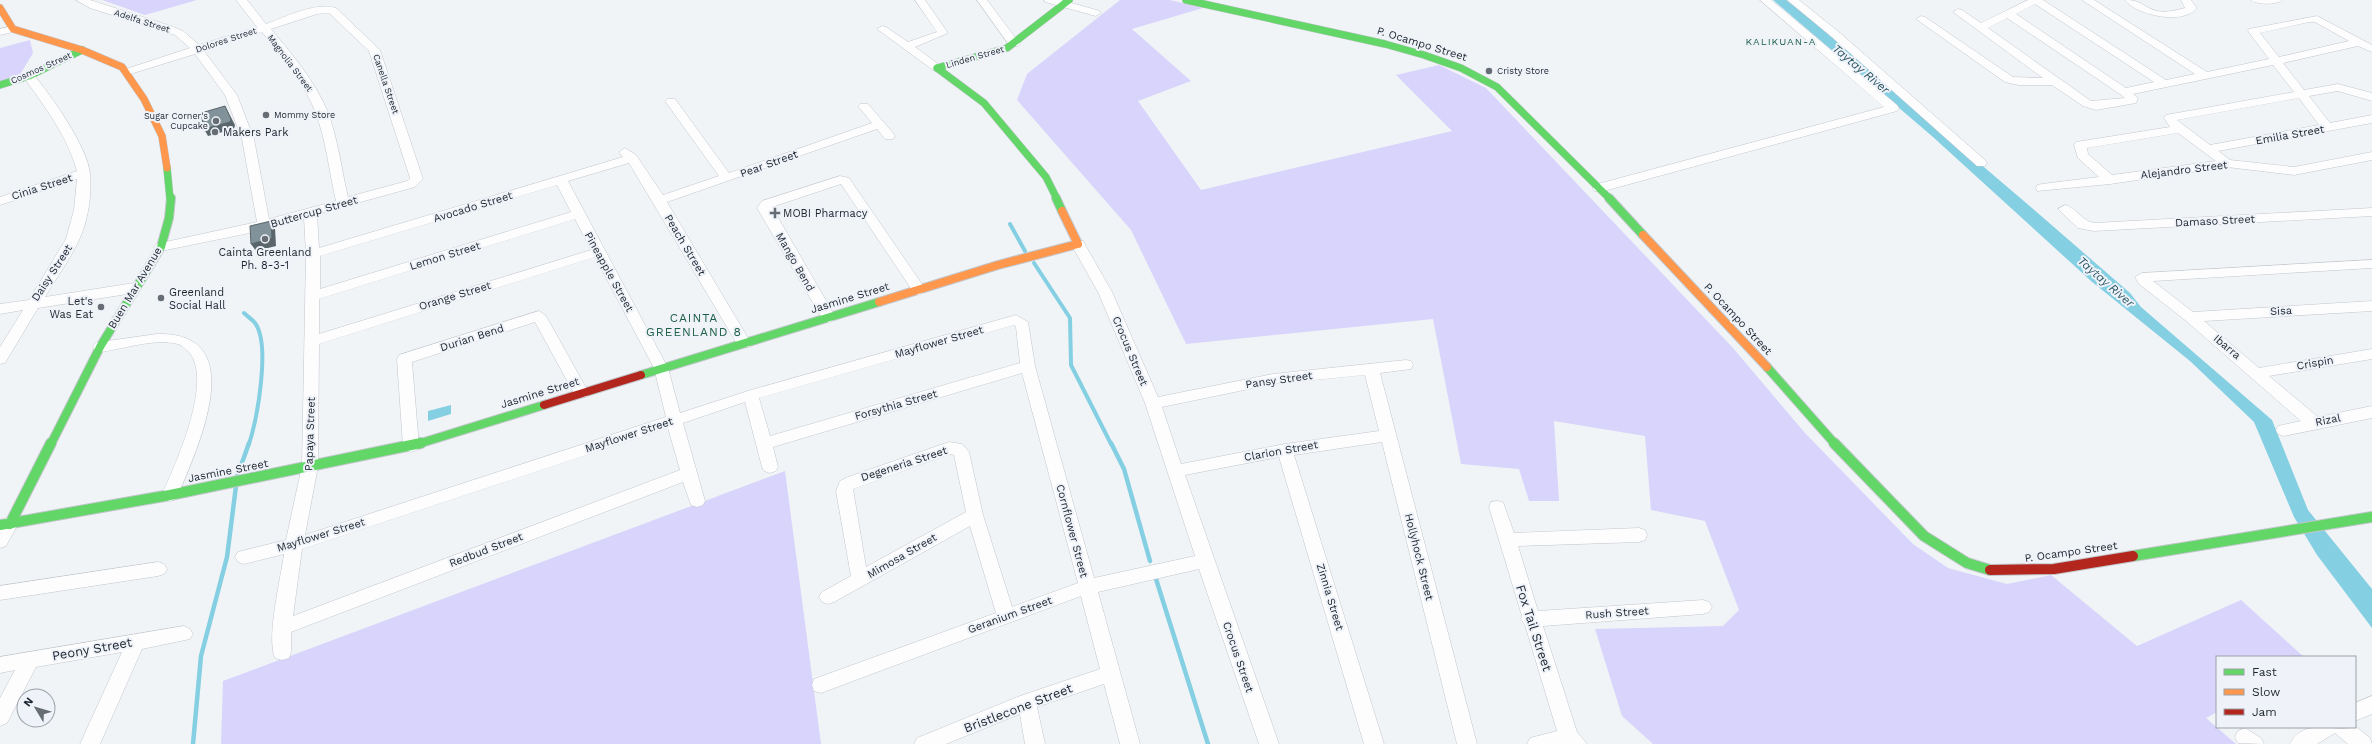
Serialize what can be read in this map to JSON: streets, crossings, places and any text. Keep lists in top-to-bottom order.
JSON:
{
  "streets": {
    "street": [
      "Adelfa Street",
      "Dolores Street",
      "P. Ocampo Street",
      "Linden Street",
      "Magnolia Street",
      "Cosmos Street",
      "Canella Street",
      "Emilia Street",
      "Pear Street",
      "Alejandro Street",
      "Cinia Street",
      "Avocado Street",
      "Buttercup Street",
      "Damaso Street",
      "Peach Street",
      "Lemon Street",
      "Mango Bend",
      "Pineapple Street",
      "Daisy Street",
      "Buen Mar Avenue",
      "Orange Street",
      "Jasmine Street",
      "Sisa",
      "Durian Bend",
      "Mayflower Street",
      "Ibarra",
      "Crocus Street",
      "Crispin",
      "Pansy Street",
      "Forsythia Street",
      "Rizal",
      "Papaya Street",
      "Clarion Street",
      "Degeneria Street",
      "Cornflower Street",
      "Redbud Street",
      "Mimosa Street",
      "Hollyhock Street",
      "Zinnia Street",
      "Rush Street",
      "Geranium Street",
      "Fox Tail Street",
      "Peony Street",
      "Bristlecone Street"
    ]
  },
  "crossings": [
    ["Adelfa Street", "Dolores Street"],
    ["Adelfa Street", "Buttercup Street"],
    ["Dolores Street", "Magnolia Street"],
    ["Dolores Street", "Canella Street"],
    ["Dolores Street", "Buen Mar Avenue"],
    ["Linden Street", "Crocus Street"],
    ["Magnolia Street", "Buttercup Street"],
    ["Cosmos Street", "Daisy Street"],
    ["Cosmos Street", "Buen Mar Avenue"],
    ["Canella Street", "Buttercup Street"],
    ["Pear Street", "Peach Street"],
    ["Cinia Street", "Daisy Street"],
    ["Avocado Street", "Peach Street"],
    ["Avocado Street", "Pineapple Street"],
    ["Avocado Street", "Papaya Street"],
    ["Buttercup Street", "Buen Mar Avenue"],
    ["Buttercup Street", "Papaya Street"],
    ["Peach Street", "Jasmine Street"],
    ["Lemon Street", "Pineapple Street"],
    ["Lemon Street", "Papaya Street"],
    ["Mango Bend", "Jasmine Street"],
    ["Pineapple Street", "Orange Street"],
    ["Pineapple Street", "Jasmine Street"],
    ["Pineapple Street", "Mayflower Street"],
    ["Pineapple Street", "Redbud Street"],
    ["Buen Mar Avenue", "Jasmine Street"],
    ["Orange Street", "Papaya Street"],
    ["Jasmine Street", "Durian Bend"],
    ["Jasmine Street", "Crocus Street"],
    ["Jasmine Street", "Papaya Street"],
    ["Sisa", "Ibarra"],
    ["Mayflower Street", "Papaya Street"],
    ["Mayflower Street", "Cornflower Street"],
    ["Ibarra", "Crispin"],
    ["Ibarra", "Rizal"],
    ["Crocus Street", "Pansy Street"],
    ["Crocus Street", "Clarion Street"],
    ["Crocus Street", "Geranium Street"],
    ["Pansy Street", "Hollyhock Street"],
    ["Forsythia Street", "Cornflower Street"],
    ["Papaya Street", "Redbud Street"],
    ["Clarion Street", "Hollyhock Street"],
    ["Clarion Street", "Zinnia Street"],
    ["Degeneria Street", "Mimosa Street"],
    ["Degeneria Street", "Geranium Street"],
    ["Cornflower Street", "Geranium Street"],
    ["Cornflower Street", "Bristlecone Street"],
    ["Rush Street", "Fox Tail Street"]
  ],
  "districts": ["KALIKUAN-A", "CAINTA GREENLAND 8"],
  "water": ["Taytay River"],
  "places": {
    "other": [
      "Cristy Store",
      "Mommy Store",
      "Sugar Corner's Cupcake",
      "Makers Park",
      "Cainta Greenland Ph. 8-3-1",
      "Greenland Social Hall",
      "Let's Was Eat"
    ],
    "health": ["MOBI Pharmacy"]
  },
  "legend": ["Fast", "Slow", "Jam"],
  "north": "top left"
}
